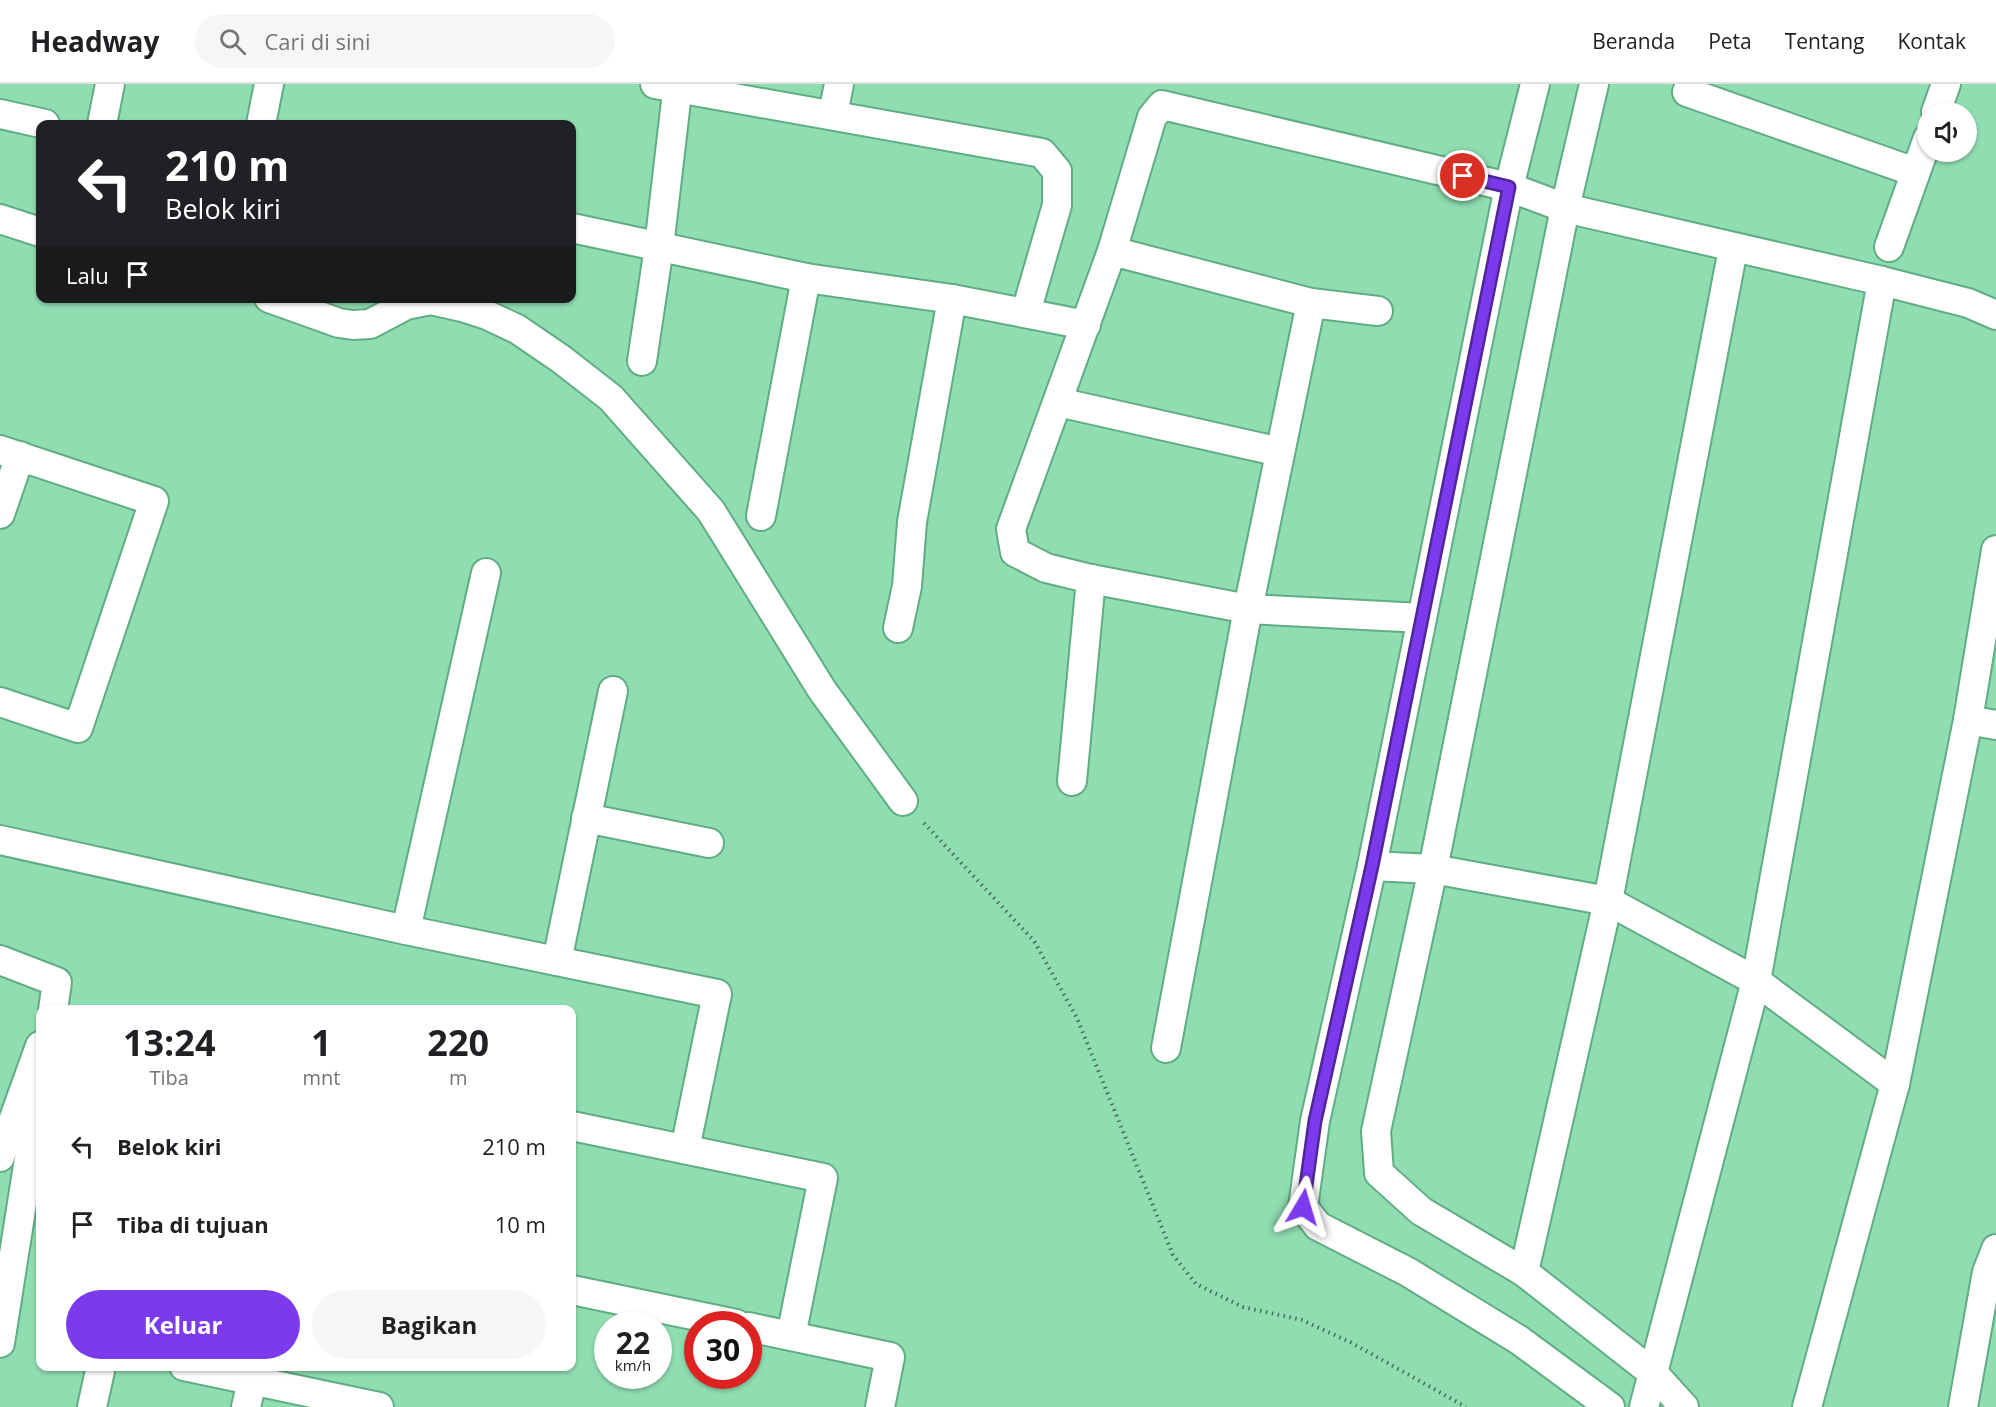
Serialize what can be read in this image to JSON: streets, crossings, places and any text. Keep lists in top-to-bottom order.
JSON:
{
  "page": {
    "header": "Headway",
    "search": "Cari di sini",
    "nav": [
      "Beranda",
      "Peta",
      "Tentang",
      "Kontak"
    ],
    "turn": ["210 m", "Belok kiri"],
    "then": "Lalu",
    "eta": [
      "13:24",
      "Tiba",
      "1",
      "mnt",
      "220",
      "m"
    ],
    "list": [
      {
        "name": "Belok kiri",
        "value": "210 m"
      },
      {
        "name": "Tiba di tujuan",
        "value": "10 m"
      }
    ],
    "buttons": ["Keluar", "Bagikan"],
    "speed": "22 km/h",
    "limit": "30"
  }
}
